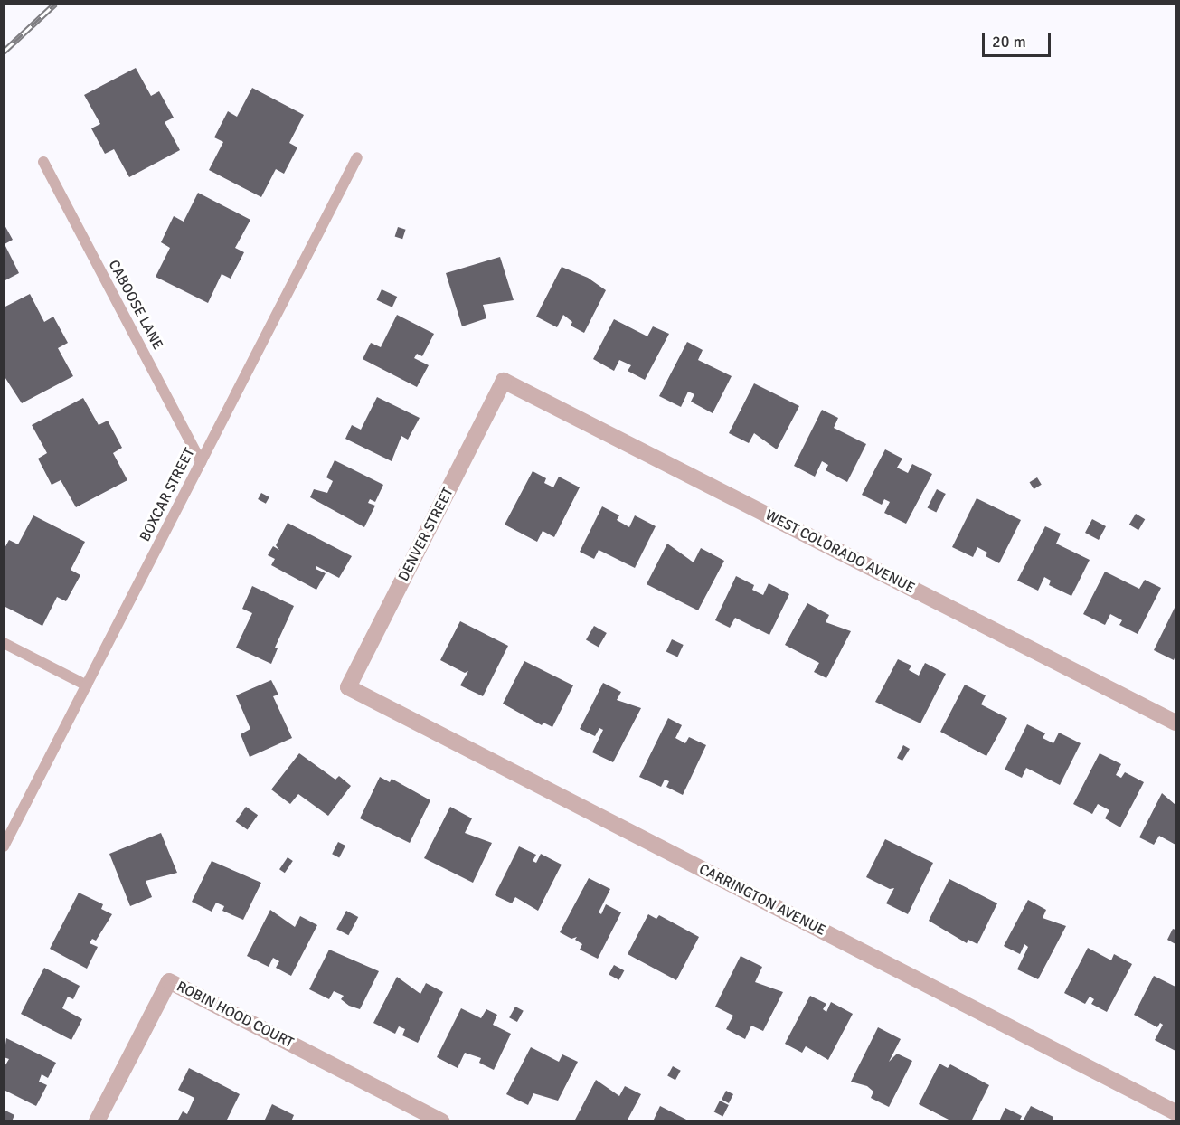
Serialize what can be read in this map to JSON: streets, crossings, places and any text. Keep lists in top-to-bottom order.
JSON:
{
  "streets": {
    "street": [
      "DENVER STREET",
      "WEST COLORADO AVENUE",
      "CARRINGTON AVENUE",
      "ROBIN HOOD COURT"
    ],
    "lane": ["CABOOSE LANE", "BOXCAR STREET"]
  },
  "crossings": [
    ["CABOOSE LANE", "BOXCAR STREET"],
    ["DENVER STREET", "WEST COLORADO AVENUE"],
    ["DENVER STREET", "CARRINGTON AVENUE"]
  ],
  "scale_bar": "20 m"
}
